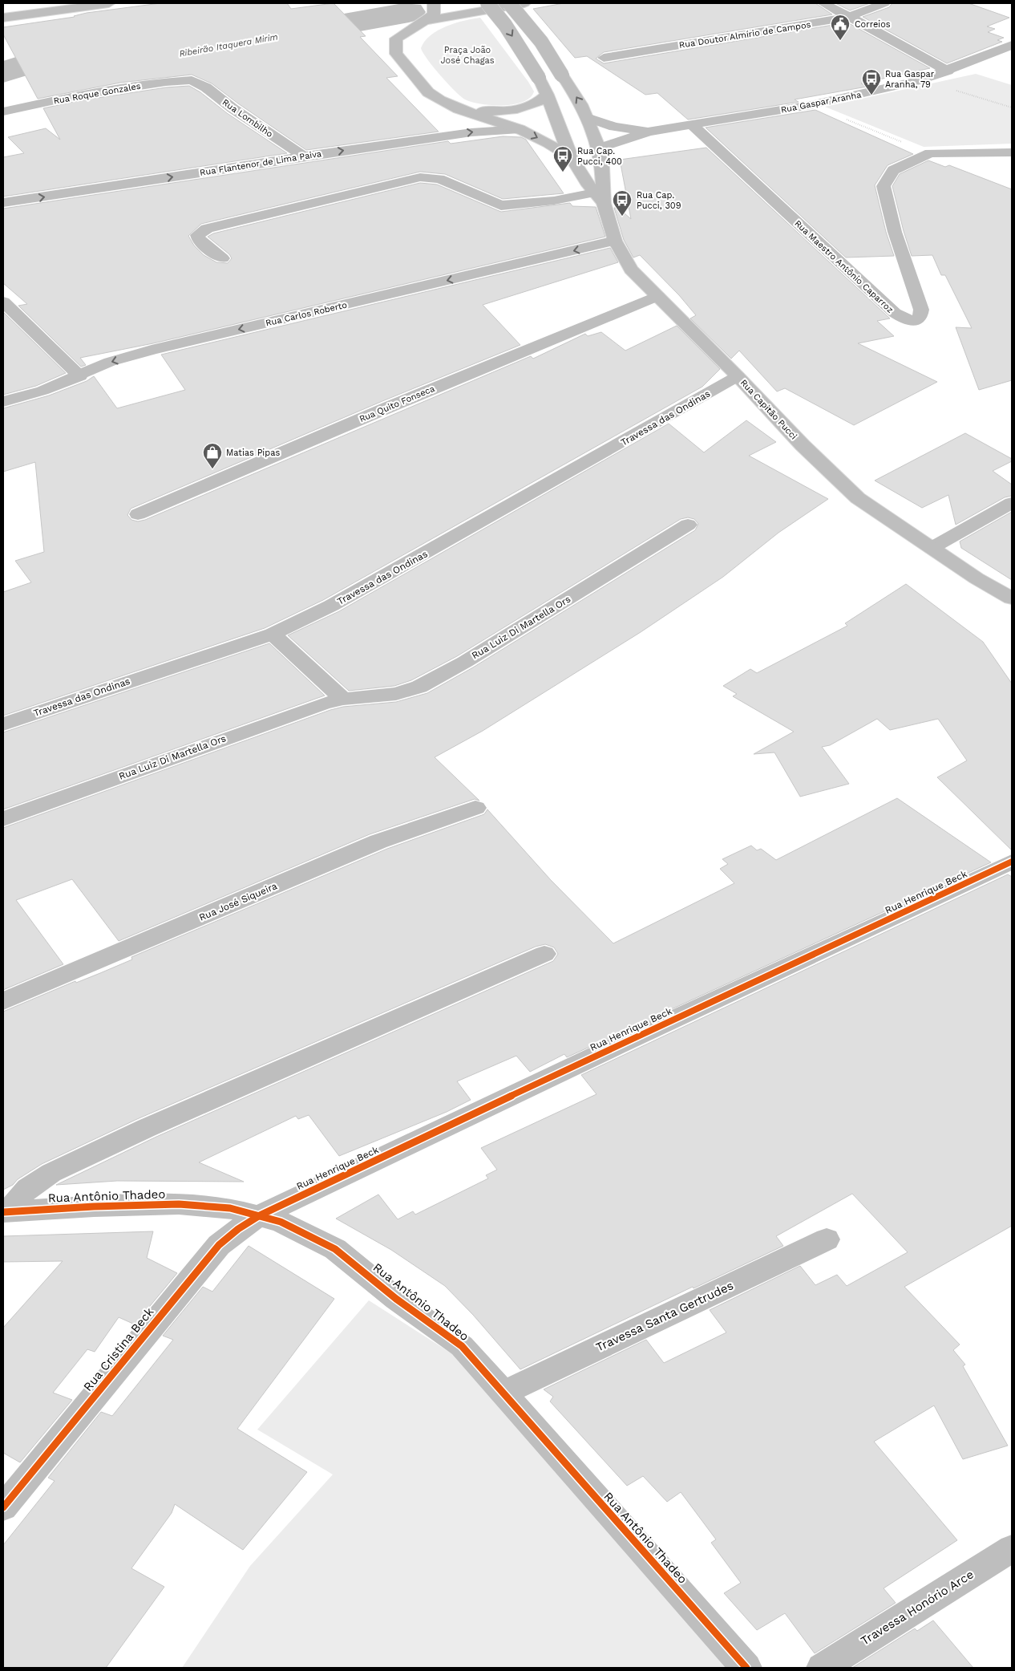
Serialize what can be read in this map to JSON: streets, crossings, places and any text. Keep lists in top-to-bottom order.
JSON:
{
  "streets": {
    "street": [
      "Rua Doutor Almírio de Campos",
      "Rua Roque Gonzales",
      "Rua Gaspar Aranha",
      "Rua Lombilho",
      "Rua Flantenor de Lima Paiva",
      "Rua Maestro Antônio Caparroz",
      "Rua Carlos Roberto",
      "Rua Quito Fonseca",
      "Rua Capitão Pucci",
      "Travessa das Ondinas",
      "Rua Luiz Di Martella Ors",
      "Rua Henrique Beck",
      "Rua José Siqueira",
      "Rua Antônio Thadeo",
      "Travessa Santa Gertrudes",
      "Rua Cristina Beck",
      "Travessa Honório Arce"
    ]
  },
  "crossings": [
    ["Rua Roque Gonzales", "Rua Lombilho"],
    ["Rua Gaspar Aranha", "Rua Maestro Antônio Caparroz"],
    ["Rua Gaspar Aranha", "Rua Capitão Pucci"],
    ["Rua Lombilho", "Rua Flantenor de Lima Paiva"],
    ["Rua Carlos Roberto", "Rua Capitão Pucci"],
    ["Rua Quito Fonseca", "Rua Capitão Pucci"],
    ["Rua Capitão Pucci", "Travessa das Ondinas"],
    ["Rua Henrique Beck", "Rua Antônio Thadeo"],
    ["Rua Henrique Beck", "Rua Cristina Beck"],
    ["Rua Antônio Thadeo", "Travessa Santa Gertrudes"],
    ["Rua Antônio Thadeo", "Rua Cristina Beck"]
  ],
  "one_way": ["Rua Carlos Roberto"],
  "water": ["Ribeirão Itaquera Mirim"],
  "parks": ["Praça João José Chagas"],
  "places": {
    "public building": ["Correios"],
    "bus stop": ["Rua Gaspar Aranha, 79", "Rua Cap. Pucci, 400", "Rua Cap. Pucci, 309"],
    "shop": ["Matias Pipas"]
  }
}
